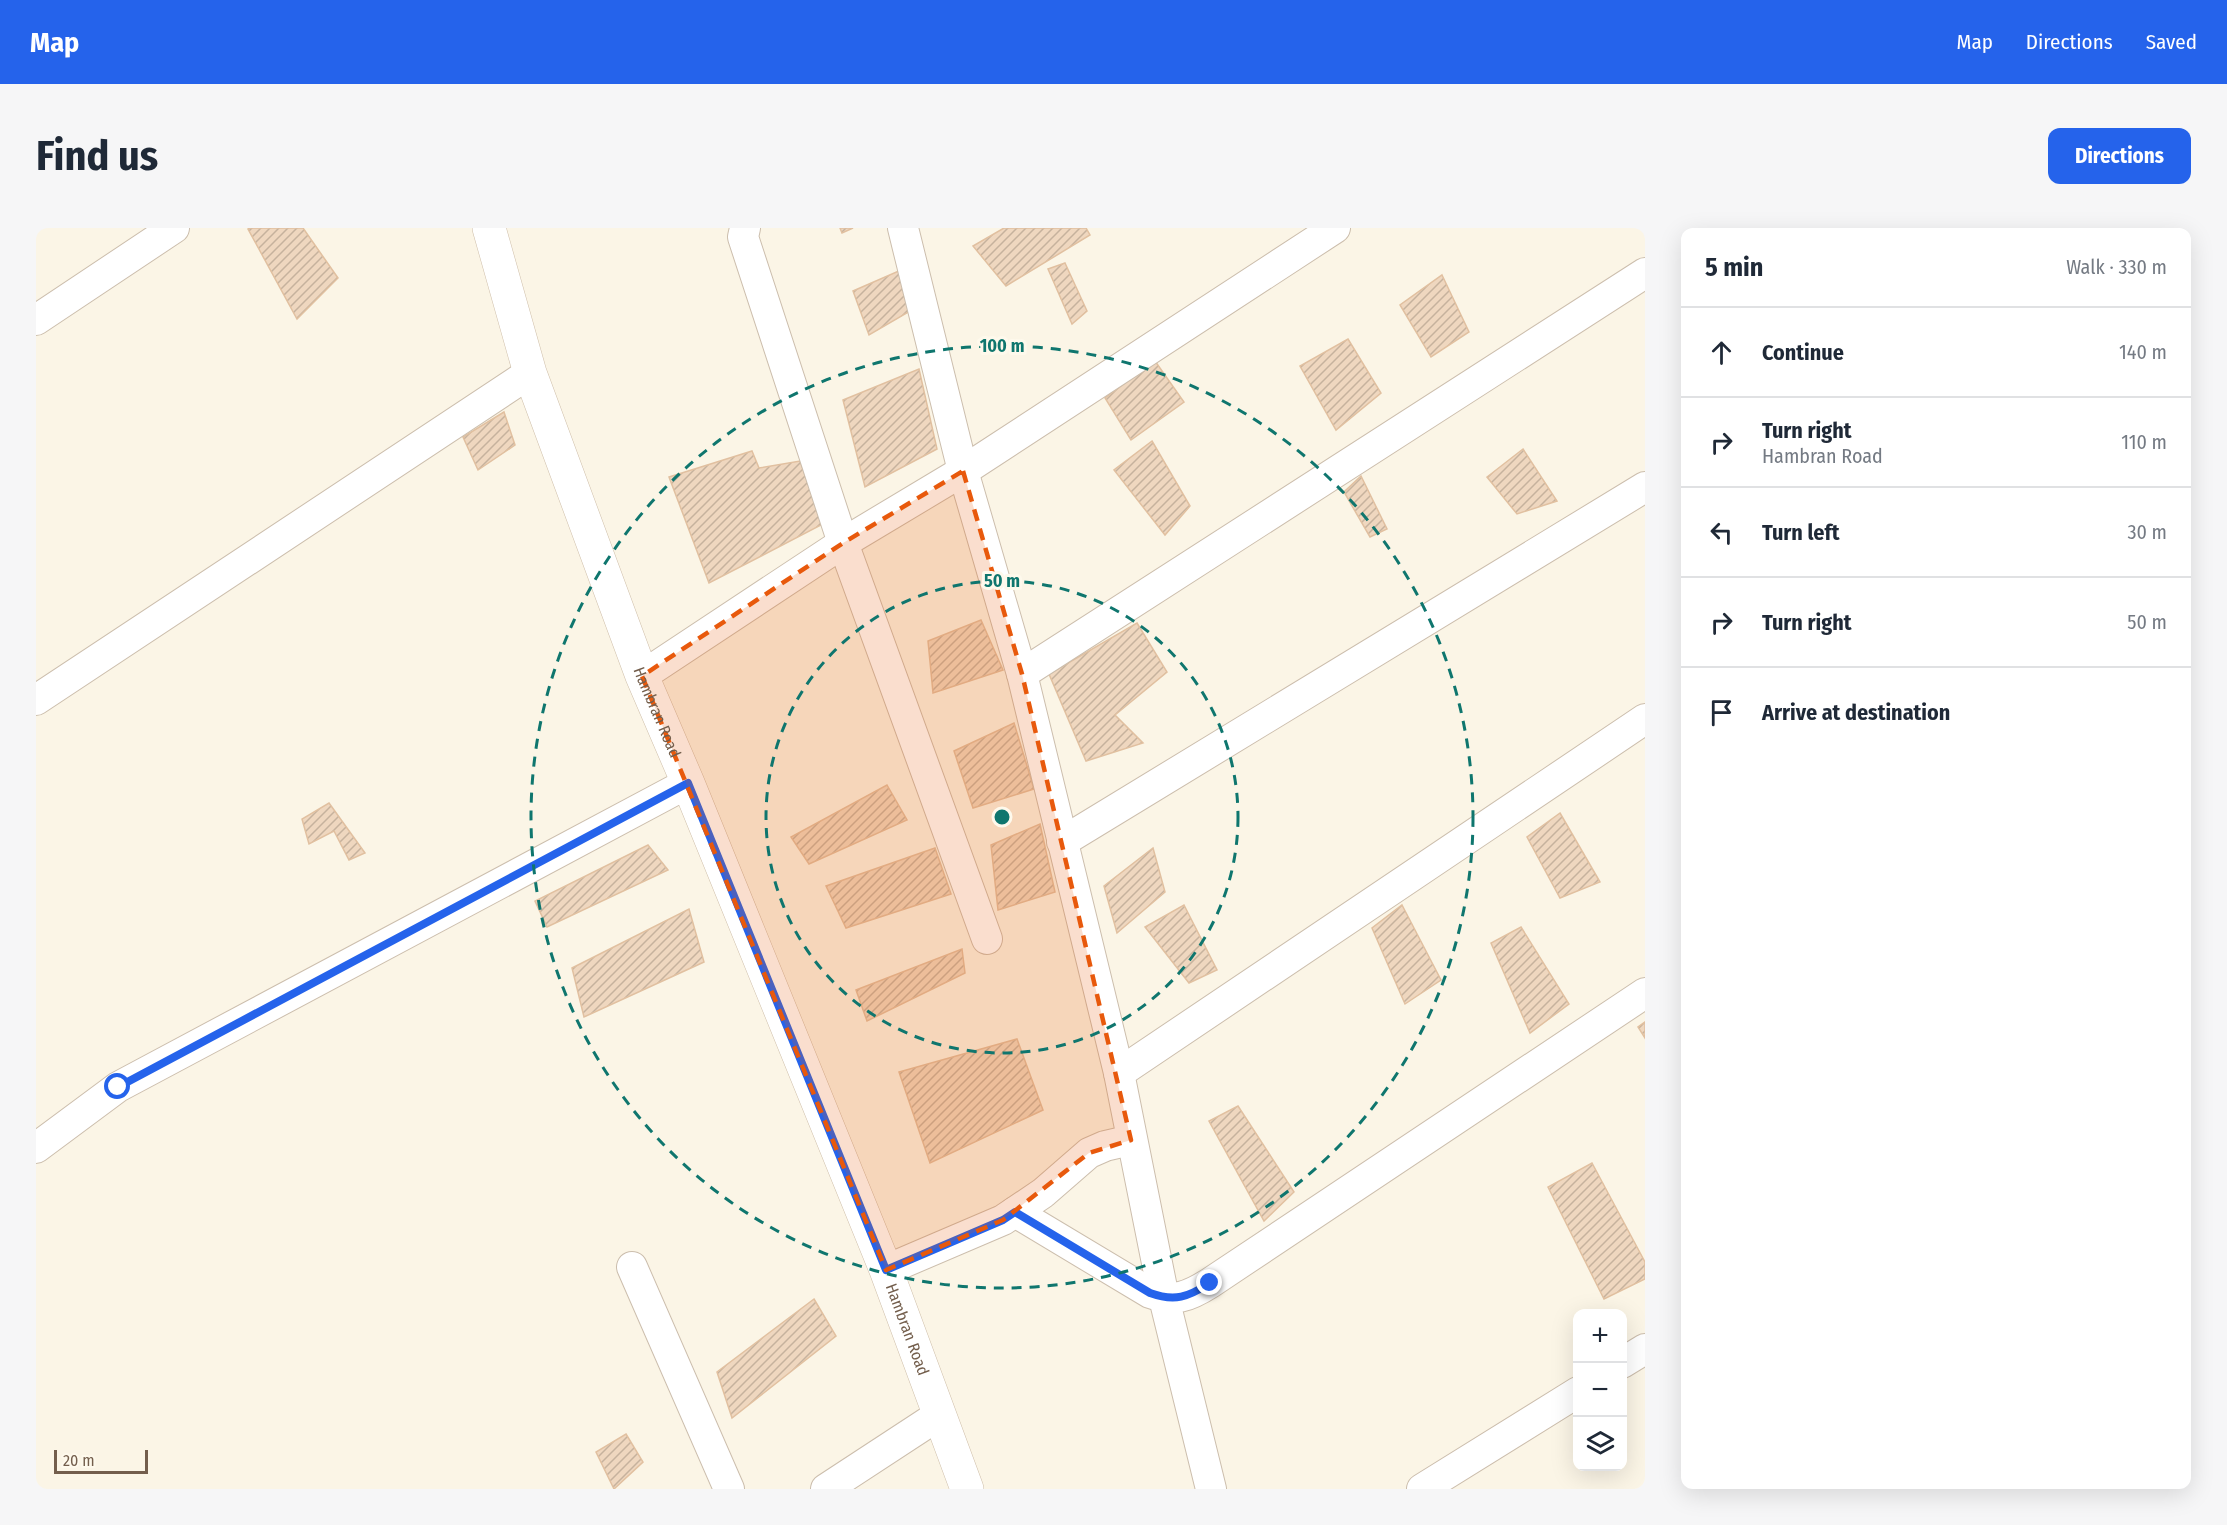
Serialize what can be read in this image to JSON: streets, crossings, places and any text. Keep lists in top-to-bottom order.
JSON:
{
  "streets": {
    "main road": ["Hambran Road"]
  },
  "scale_bar": "20 m",
  "page": {
    "header": "Map",
    "nav": ["Map", "Directions", "Saved"],
    "buttons": "Directions",
    "title": "Find us",
    "heading": ["5 min", "Walk · 330 m"],
    "list": [
      ["Continue", "140 m"],
      ["Turn right", "Hambran Road", "110 m"],
      ["Turn left", "30 m"],
      ["Turn right", "50 m"],
      "Arrive at destination"
    ],
    "map_buttons": ["+", "−"],
    "scale": "20 m"
  },
  "rings": ["100 m", "50 m"]
}
